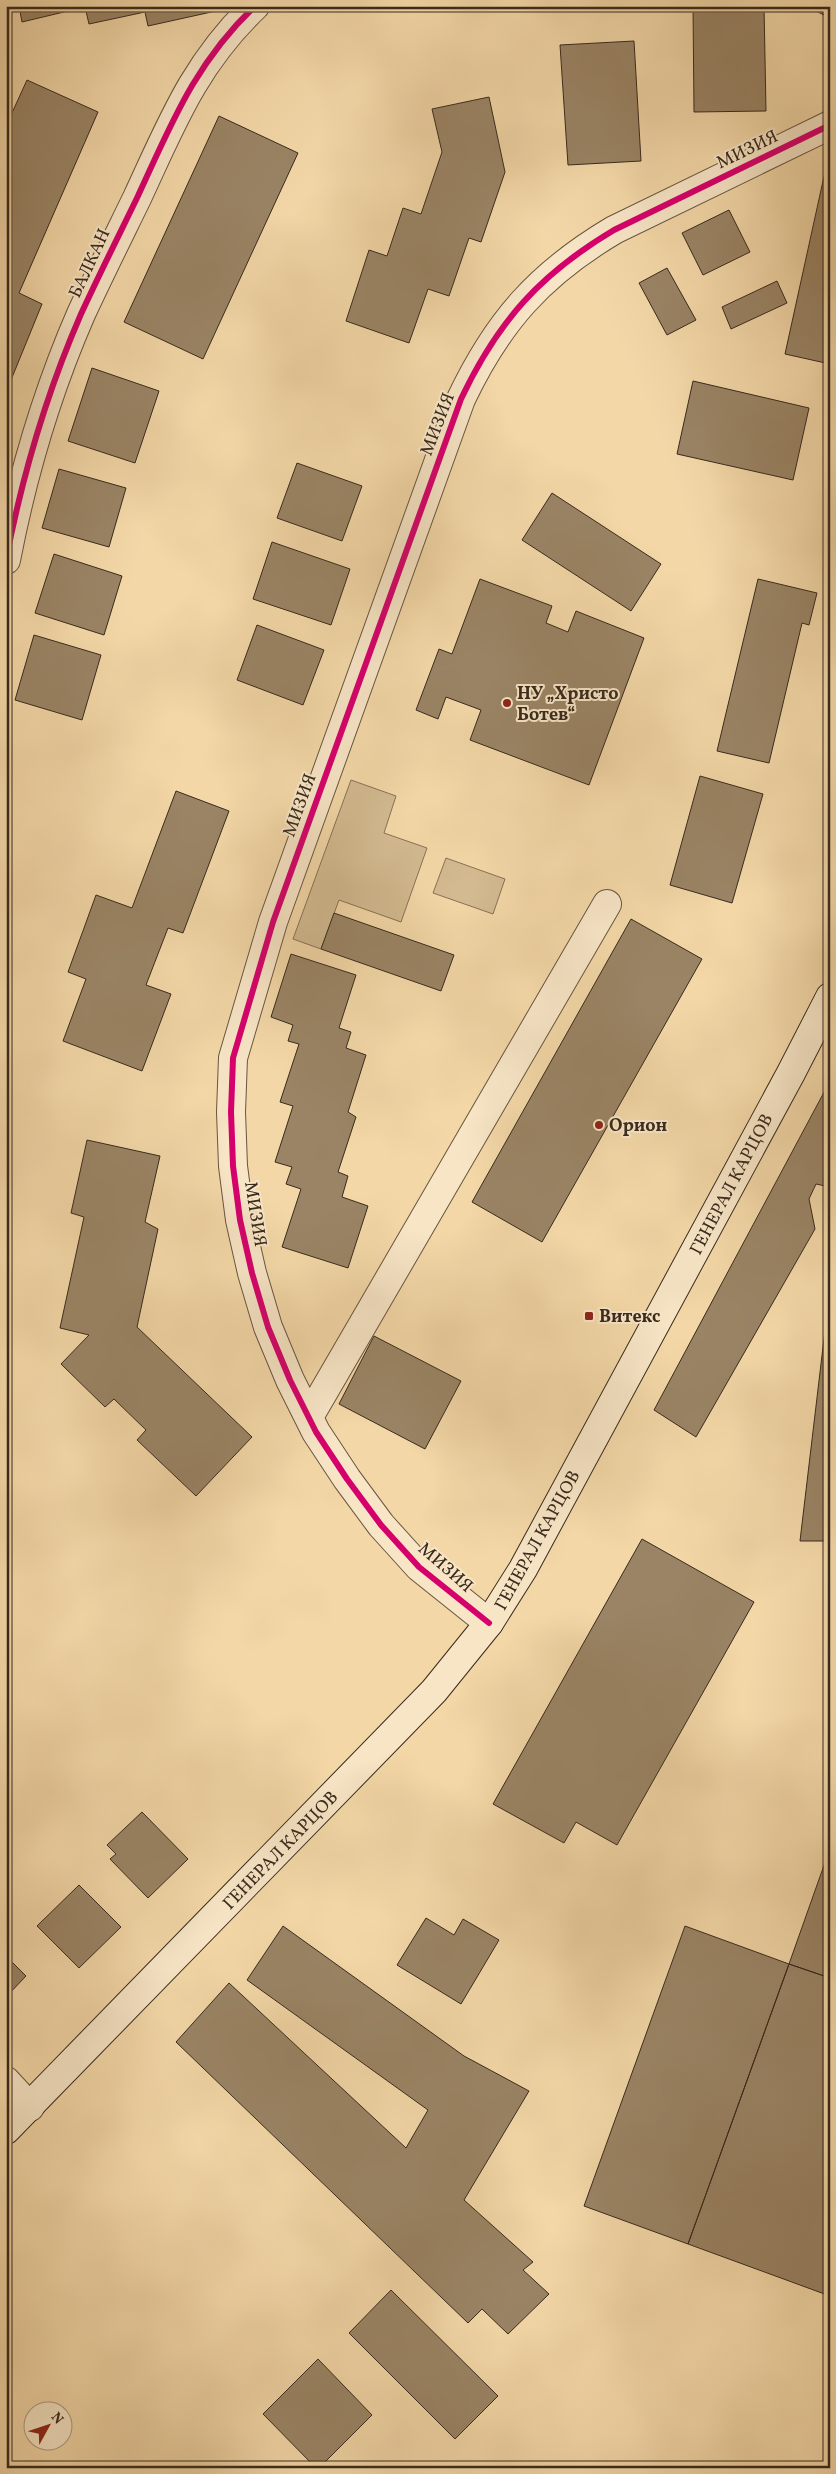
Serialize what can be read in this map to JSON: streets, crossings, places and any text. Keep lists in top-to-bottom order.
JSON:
{
  "streets": {
    "street": ["МИЗИЯ", "БАЛКАН", "ГЕНЕРАЛ КАРЦОВ"]
  },
  "crossings": [
    ["МИЗИЯ", "ГЕНЕРАЛ КАРЦОВ"]
  ],
  "places": {
    "other": ["НУ „Христо Ботев“", "Орион"],
    "transit": ["Витекс"]
  },
  "north": "top right"
}
